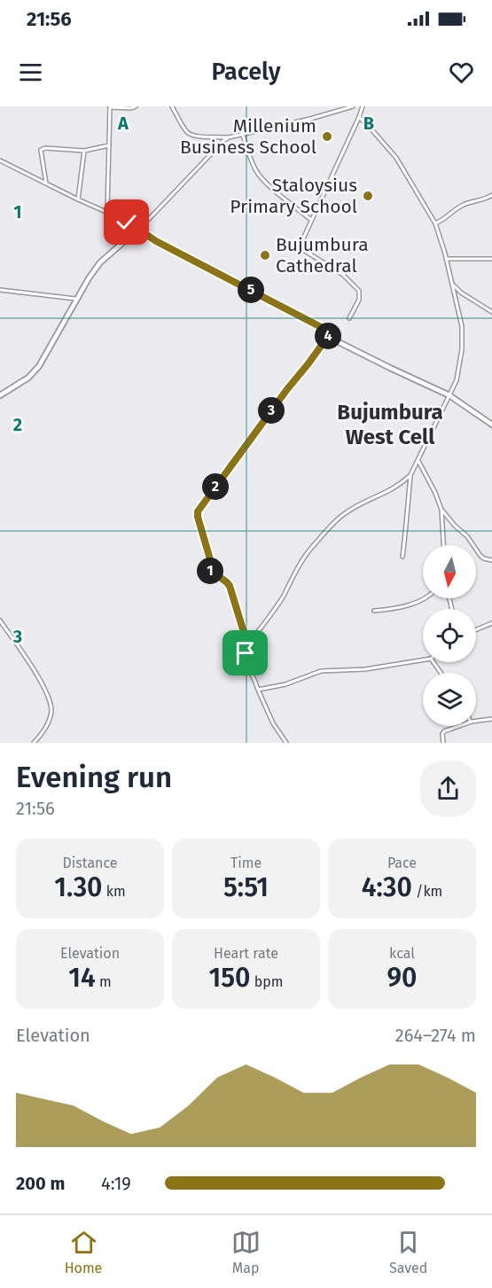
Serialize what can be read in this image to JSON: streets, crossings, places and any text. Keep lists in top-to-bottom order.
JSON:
{
  "districts": ["Bujumbura West Cell"],
  "places": ["Millenium Business School", "Staloysius Primary School", "Bujumbura Cathedral"],
  "north": "bottom",
  "page": {
    "status": "21:56",
    "header": "Pacely",
    "pins": [
      "5",
      "4",
      "3",
      "2",
      "1"
    ],
    "heading": ["Evening run", "21:56"],
    "stats": [
      ["Distance", "1.30 km"],
      ["Time", "5:51"],
      ["Pace", "4:30 /km"],
      ["Elevation", "14 m"],
      ["Heart rate", "150 bpm"],
      ["kcal", "90"]
    ],
    "chart": ["Elevation", "264–274 m"],
    "list": [
      {
        "name": "200 m",
        "note": "4:19"
      }
    ],
    "tabs": ["Home", "Map", "Saved"]
  },
  "grid": {
    "columns": ["A", "B"],
    "rows": ["1", "2", "3"]
  }
}
